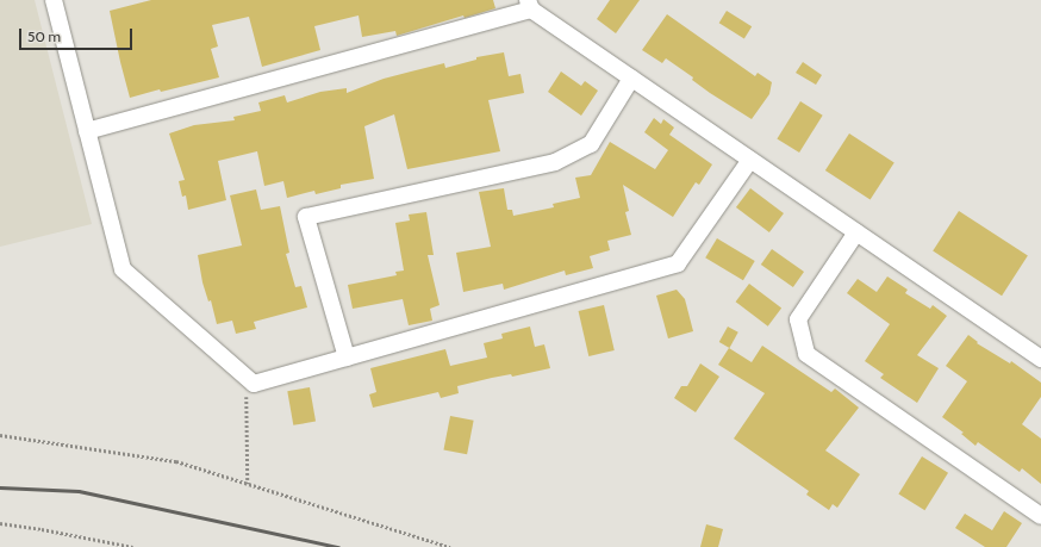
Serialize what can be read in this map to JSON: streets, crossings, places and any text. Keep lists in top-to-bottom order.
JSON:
{
  "scale_bar": "50 m"
}
